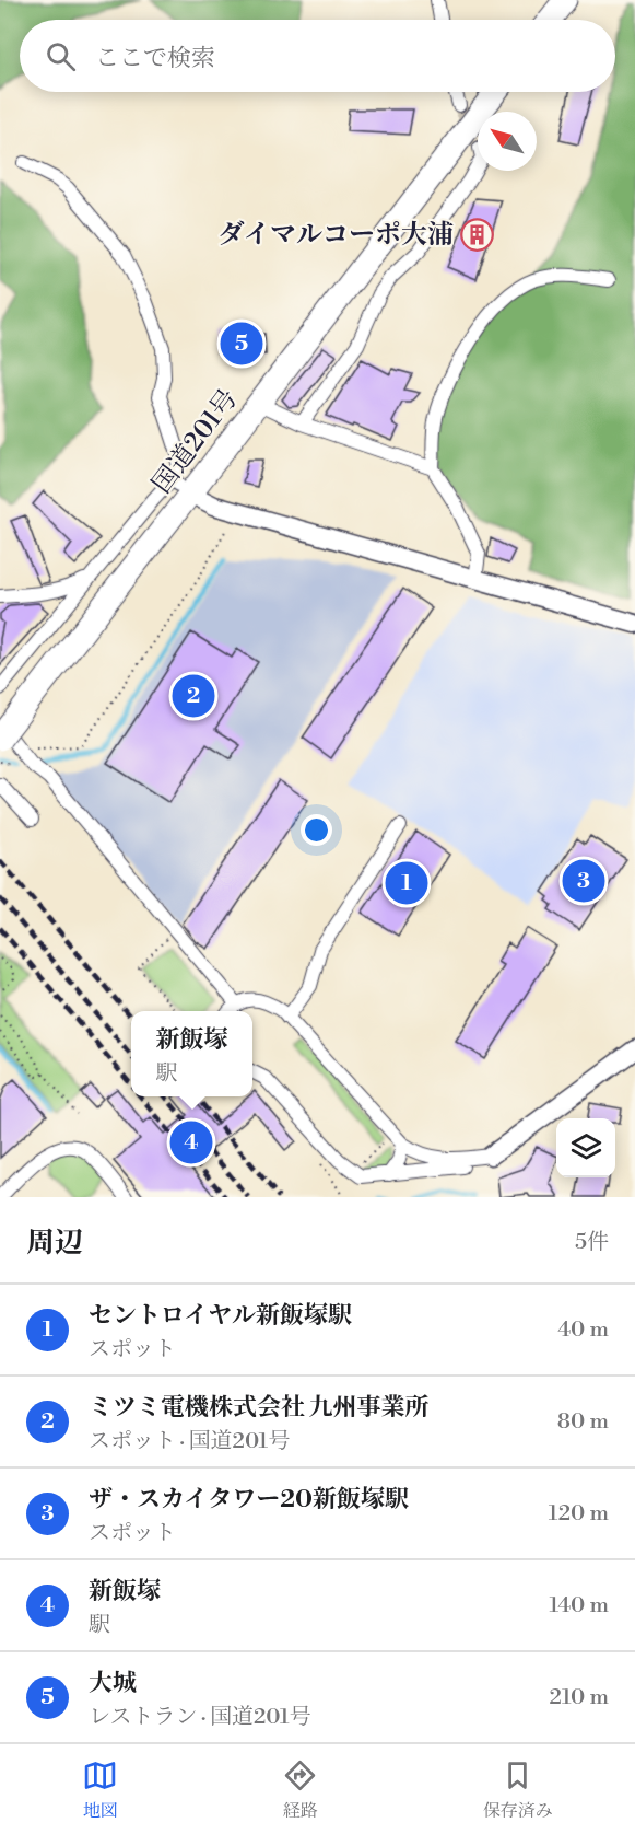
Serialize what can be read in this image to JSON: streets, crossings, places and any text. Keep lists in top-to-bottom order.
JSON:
{
  "streets": {
    "highway": ["国道201号"]
  },
  "places": {
    "building": ["ダイマルコーポ大浦"]
  },
  "north": "top left",
  "page": {
    "search": "ここで検索",
    "pins": [
      "5",
      "2",
      "3",
      "1",
      "4"
    ],
    "popup": ["新飯塚", "駅"],
    "heading": ["周辺", "5件"],
    "list": [
      {
        "mark": "1",
        "name": "セントロイヤル新飯塚駅",
        "note": "スポット",
        "value": "40 m"
      },
      {
        "mark": "2",
        "name": "ミツミ電機株式会社 九州事業所",
        "note": "スポット · 国道201号",
        "value": "80 m"
      },
      {
        "mark": "3",
        "name": "ザ・スカイタワー20新飯塚駅",
        "note": "スポット",
        "value": "120 m"
      },
      {
        "mark": "4",
        "name": "新飯塚",
        "note": "駅",
        "value": "140 m"
      },
      {
        "mark": "5",
        "name": "大城",
        "note": "レストラン · 国道201号",
        "value": "210 m"
      }
    ],
    "nav": ["地図", "経路", "保存済み"]
  }
}
